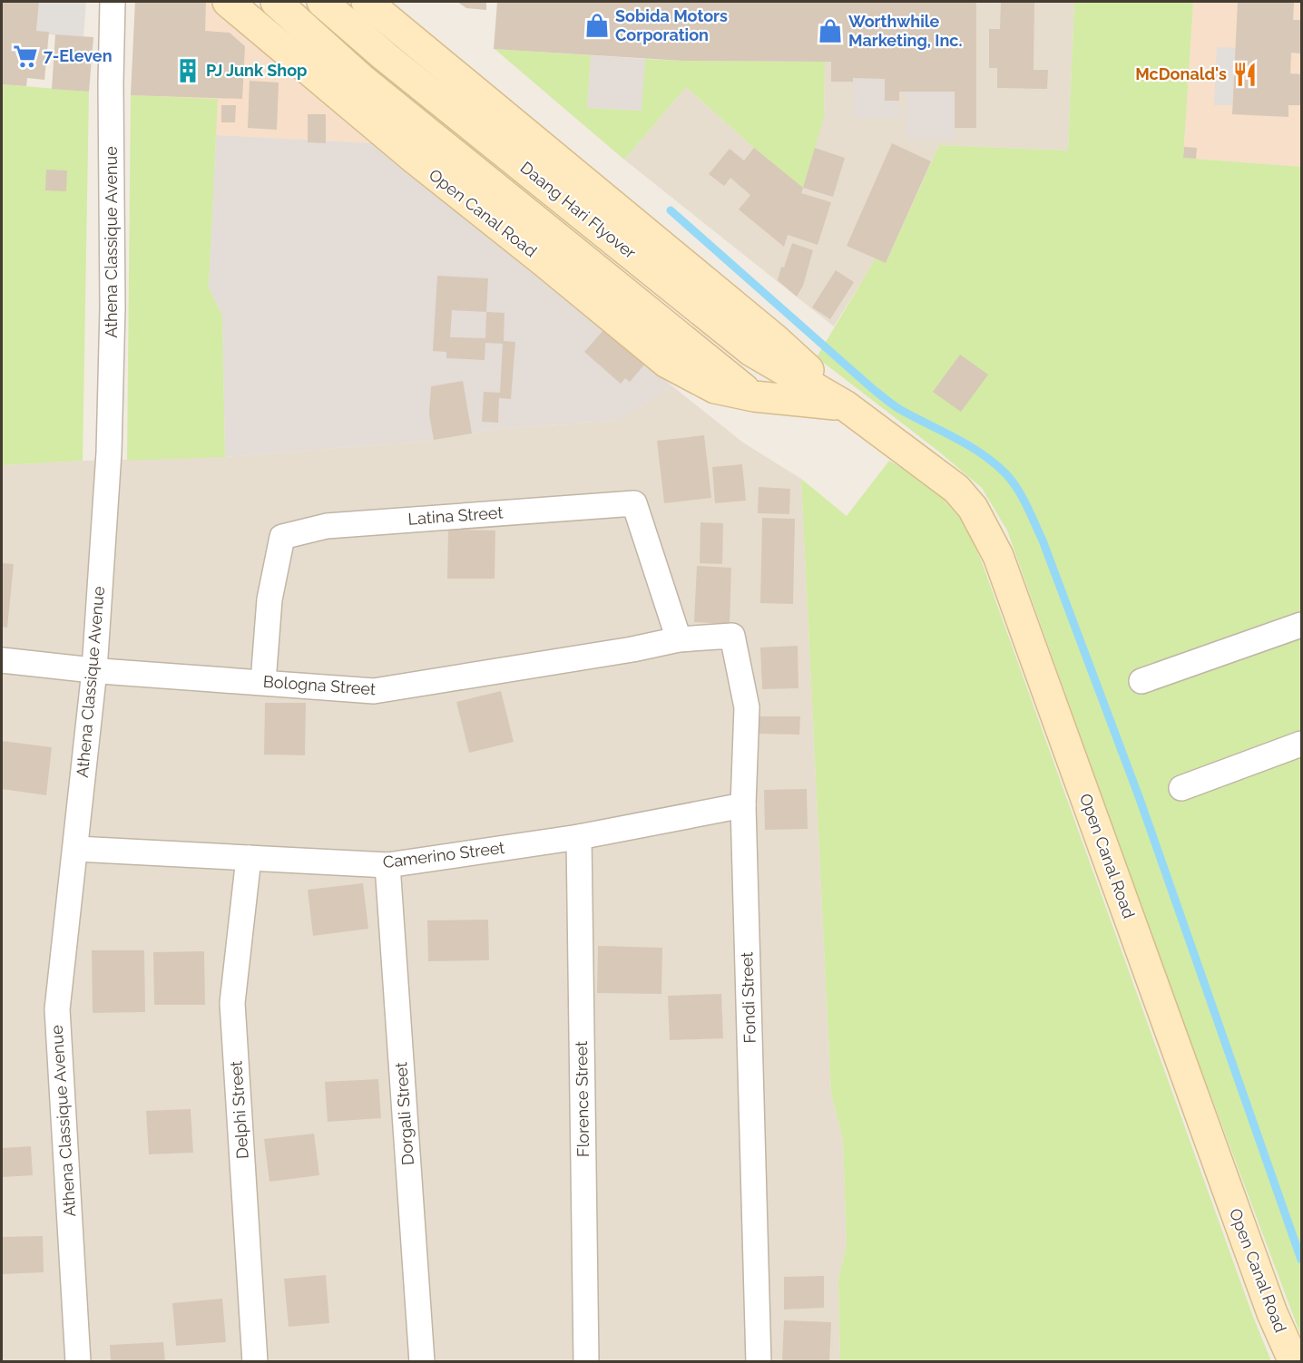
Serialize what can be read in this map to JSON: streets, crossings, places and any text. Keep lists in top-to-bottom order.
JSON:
{
  "streets": {
    "main road": ["Daang Hari Flyover", "Open Canal Road"],
    "street": [
      "Athena Classique Avenue",
      "Latina Street",
      "Bologna Street",
      "Camerino Street",
      "Fondi Street",
      "Florence Street",
      "Delphi Street",
      "Dorgali Street"
    ]
  },
  "crossings": [
    ["Daang Hari Flyover", "Open Canal Road"],
    ["Athena Classique Avenue", "Bologna Street"],
    ["Athena Classique Avenue", "Camerino Street"],
    ["Latina Street", "Bologna Street"],
    ["Bologna Street", "Fondi Street"],
    ["Camerino Street", "Fondi Street"],
    ["Camerino Street", "Florence Street"],
    ["Camerino Street", "Delphi Street"],
    ["Camerino Street", "Dorgali Street"]
  ],
  "places": {
    "shop": ["Sobida Motors Corporation", "Worthwhile Marketing, Inc."],
    "supermarket": ["7-Eleven"],
    "building": ["PJ Junk Shop"],
    "restaurant": ["McDonald's"]
  }
}
